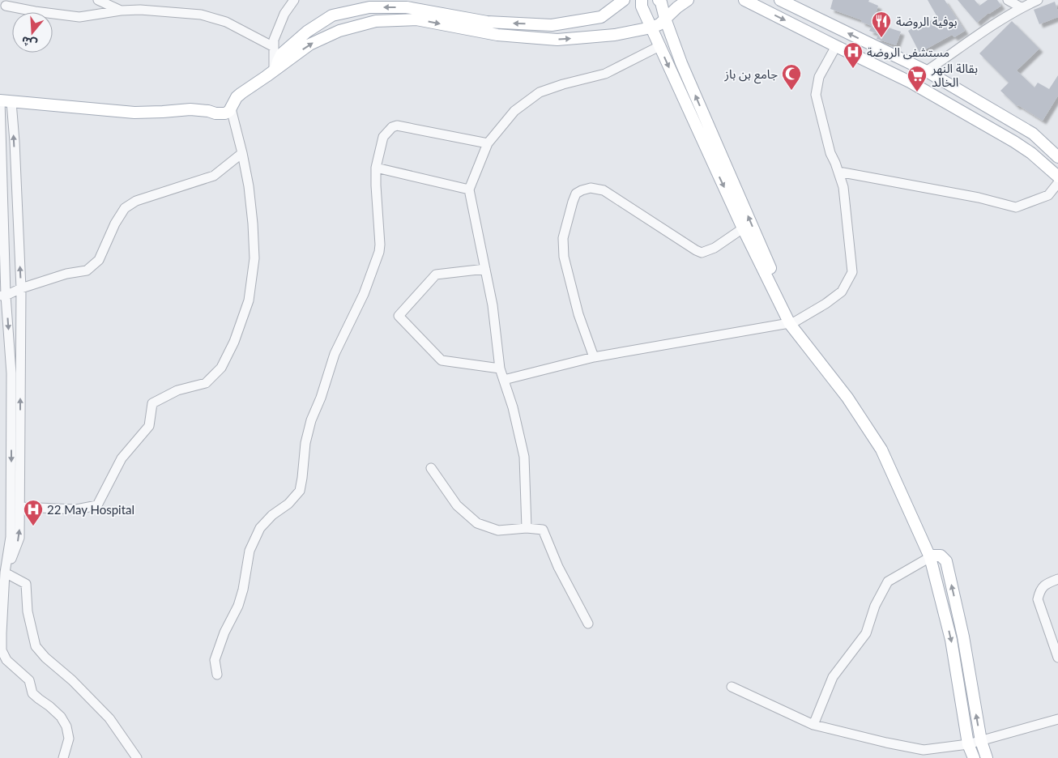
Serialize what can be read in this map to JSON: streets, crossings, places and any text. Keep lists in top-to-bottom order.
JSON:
{
  "places": {
    "restaurant": ["بوفية الروضة"],
    "hospital": ["مستشفى الروضة", "22 May Hospital"],
    "mosque": ["جامع بن باز"],
    "supermarket": ["بقالة النهر الخالد"]
  },
  "north": "bottom"
}
